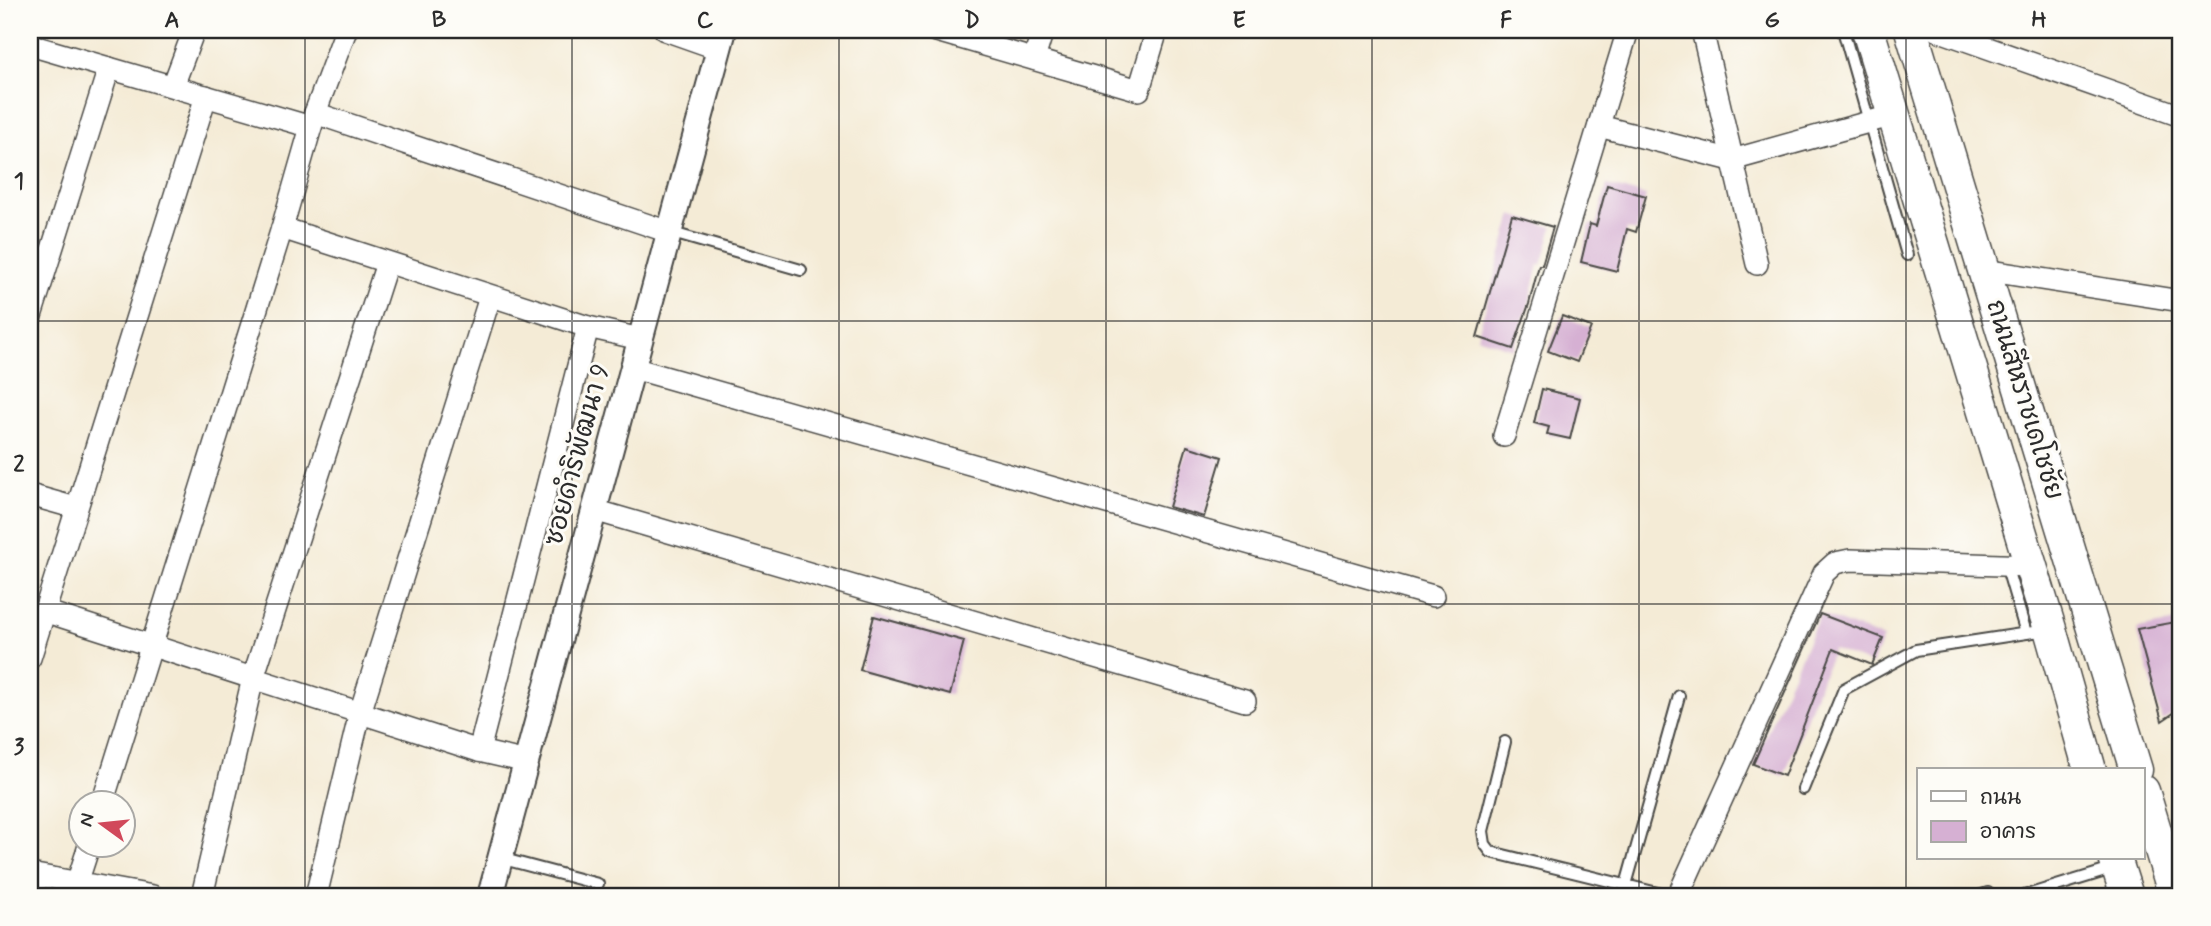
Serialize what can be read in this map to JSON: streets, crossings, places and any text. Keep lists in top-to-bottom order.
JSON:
{
  "streets": {
    "main road": ["ถนนสีหราชเดโชชัย"],
    "street": ["ซอยดำริพัฒนา 9"]
  },
  "legend": ["ถนน", "อาคาร"],
  "north": "left",
  "grid": {
    "columns": [
      "A",
      "B",
      "C",
      "D",
      "E",
      "F",
      "G",
      "H"
    ],
    "rows": ["1", "2", "3"]
  }
}
